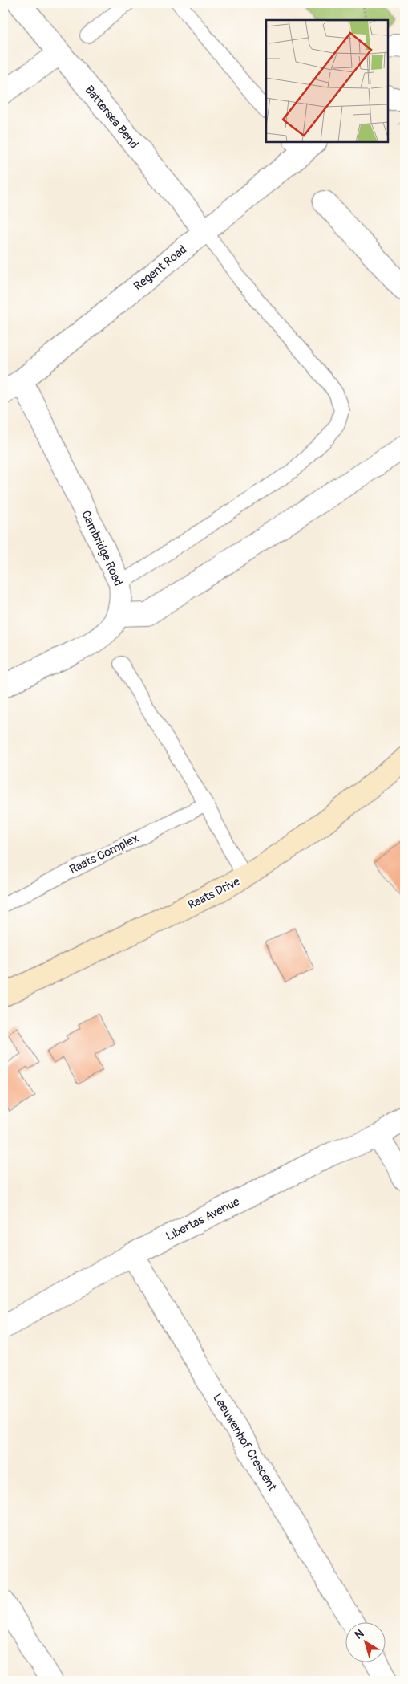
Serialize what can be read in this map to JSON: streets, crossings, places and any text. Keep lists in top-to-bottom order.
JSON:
{
  "streets": {
    "street": [
      "Battersea Bend",
      "Regent Road",
      "Cambridge Road",
      "Raats Drive",
      "Libertas Avenue",
      "Leeuwenhof Crescent"
    ],
    "lane": ["Raats Complex"]
  },
  "crossings": [
    ["Battersea Bend", "Regent Road"],
    ["Regent Road", "Cambridge Road"],
    ["Libertas Avenue", "Leeuwenhof Crescent"]
  ],
  "north": "top left"
}
